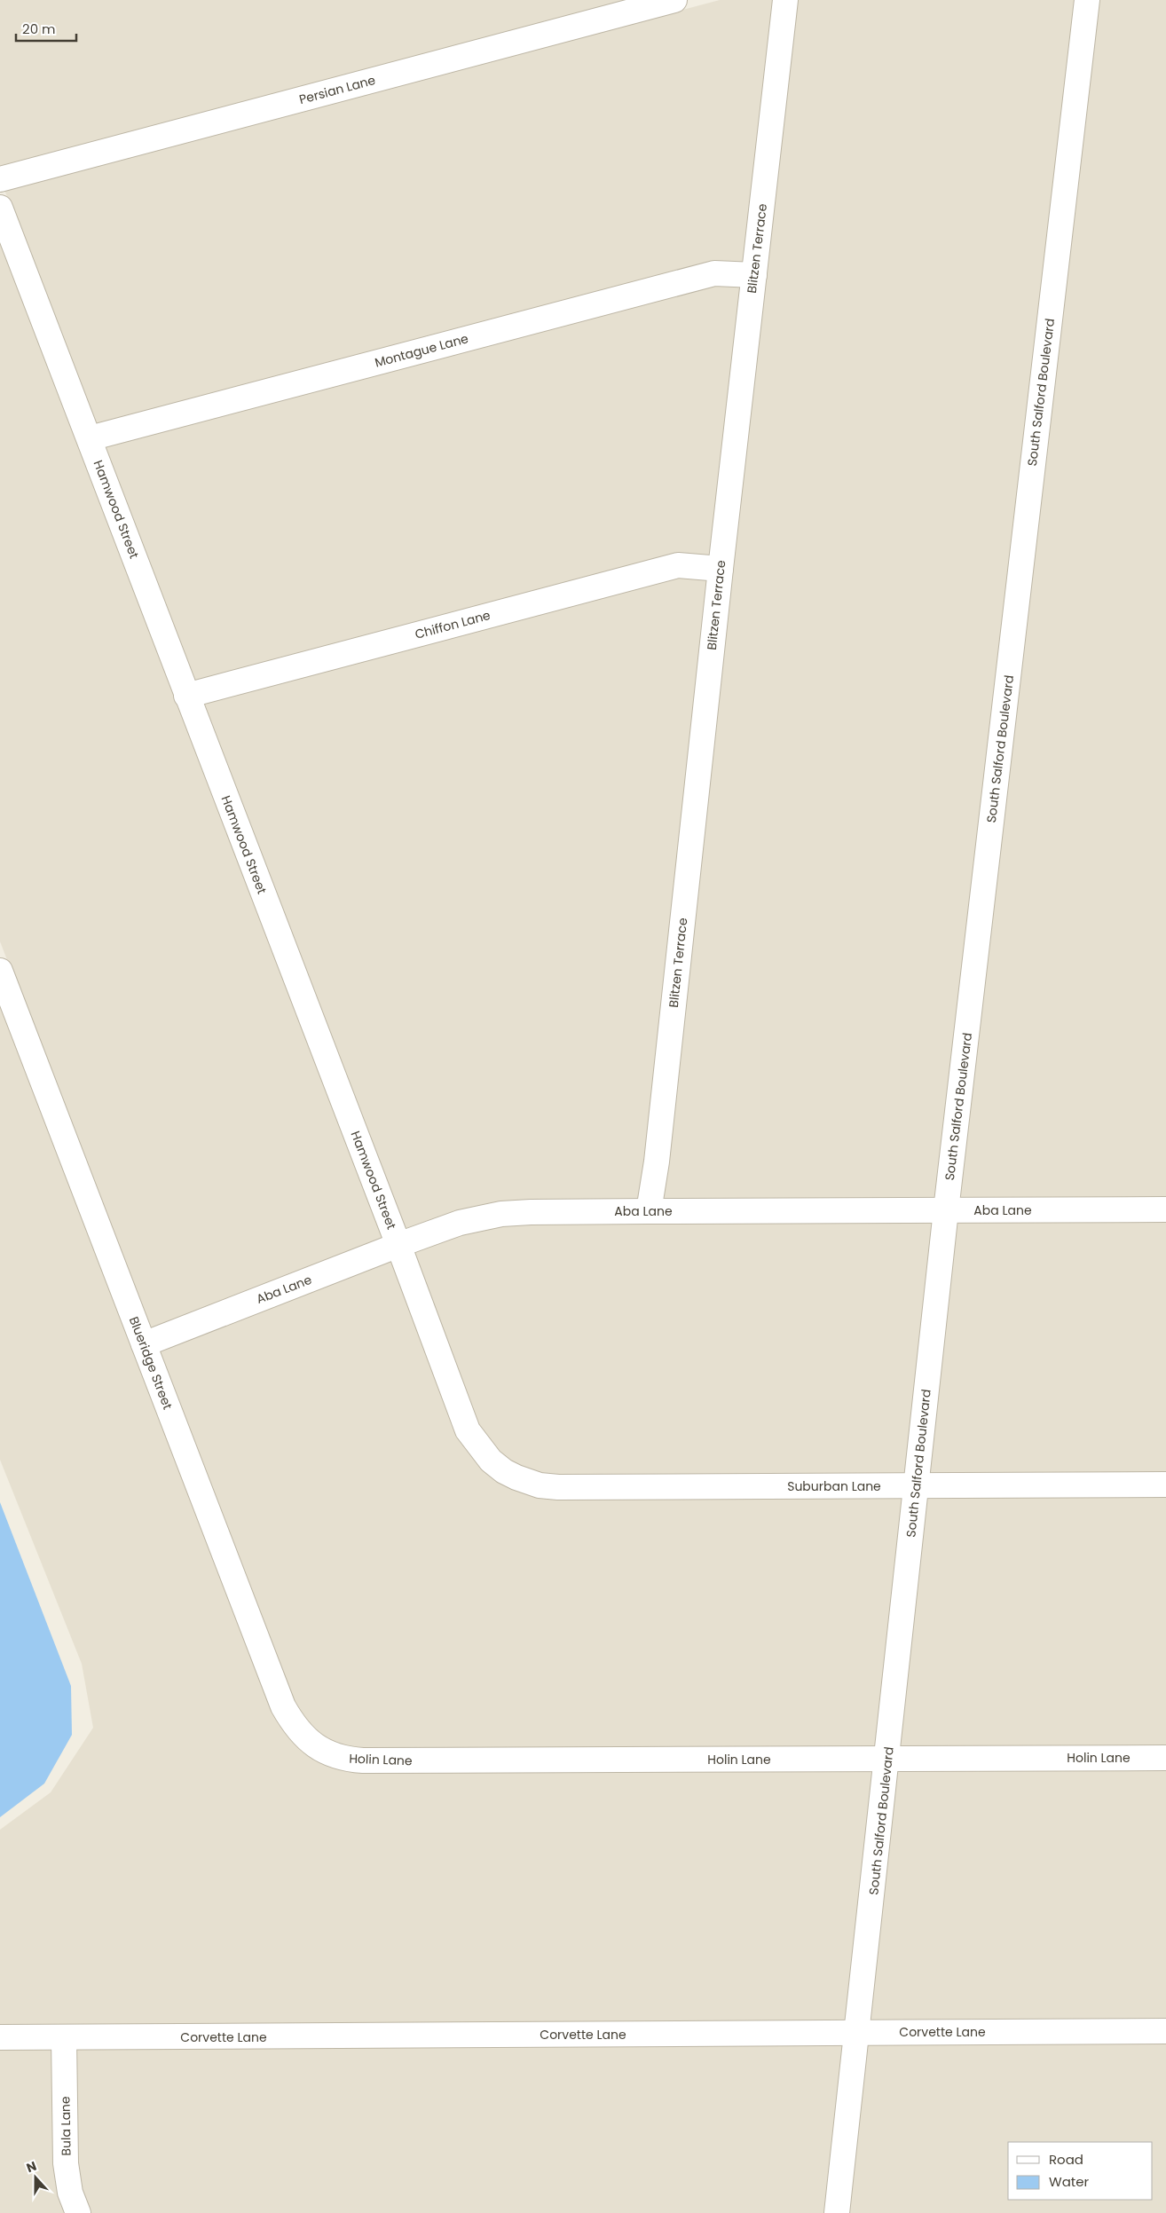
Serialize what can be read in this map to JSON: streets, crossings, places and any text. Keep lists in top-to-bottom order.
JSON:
{
  "streets": {
    "street": [
      "Persian Lane",
      "Blitzen Terrace",
      "Montague Lane",
      "South Salford Boulevard",
      "Hamwood Street",
      "Chiffon Lane",
      "Aba Lane",
      "Blueridge Street",
      "Suburban Lane",
      "Holin Lane",
      "Corvette Lane",
      "Bula Lane"
    ]
  },
  "crossings": [
    ["Blitzen Terrace", "Montague Lane"],
    ["Blitzen Terrace", "Chiffon Lane"],
    ["Blitzen Terrace", "Aba Lane"],
    ["Montague Lane", "Hamwood Street"],
    ["South Salford Boulevard", "Aba Lane"],
    ["South Salford Boulevard", "Suburban Lane"],
    ["South Salford Boulevard", "Holin Lane"],
    ["South Salford Boulevard", "Corvette Lane"],
    ["Hamwood Street", "Chiffon Lane"],
    ["Hamwood Street", "Aba Lane"],
    ["Hamwood Street", "Suburban Lane"],
    ["Aba Lane", "Blueridge Street"],
    ["Blueridge Street", "Holin Lane"],
    ["Corvette Lane", "Bula Lane"]
  ],
  "legend": ["Road", "Water"],
  "scale_bar": "20 m",
  "north": "top"
}
